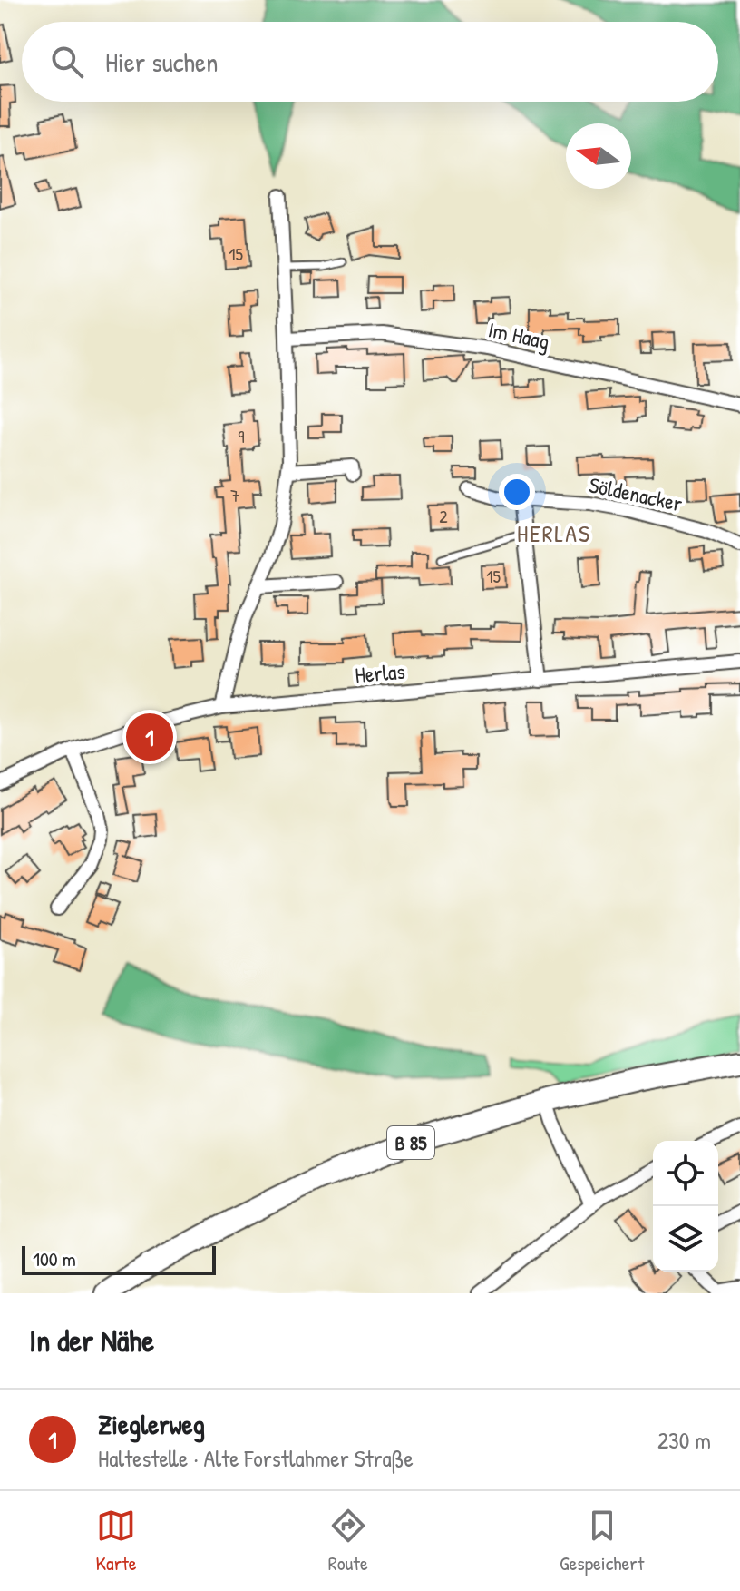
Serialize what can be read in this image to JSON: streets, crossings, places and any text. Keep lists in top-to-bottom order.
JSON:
{
  "streets": {
    "main road": ["B 85"],
    "street": ["Im Haag", "Söldenacker", "Herlas"]
  },
  "districts": ["HERLAS"],
  "house_numbers": [
    "15",
    "9",
    "7",
    "2",
    "15"
  ],
  "scale_bar": "100 m",
  "north": "left",
  "page": {
    "search": "Hier suchen",
    "pins": "1",
    "scale": "100 m",
    "heading": "In der Nähe",
    "list": [
      {
        "mark": "1",
        "name": "Zieglerweg",
        "note": "Haltestelle · Alte Forstlahmer Straße",
        "value": "230 m"
      }
    ],
    "nav": ["Karte", "Route", "Gespeichert"]
  }
}
